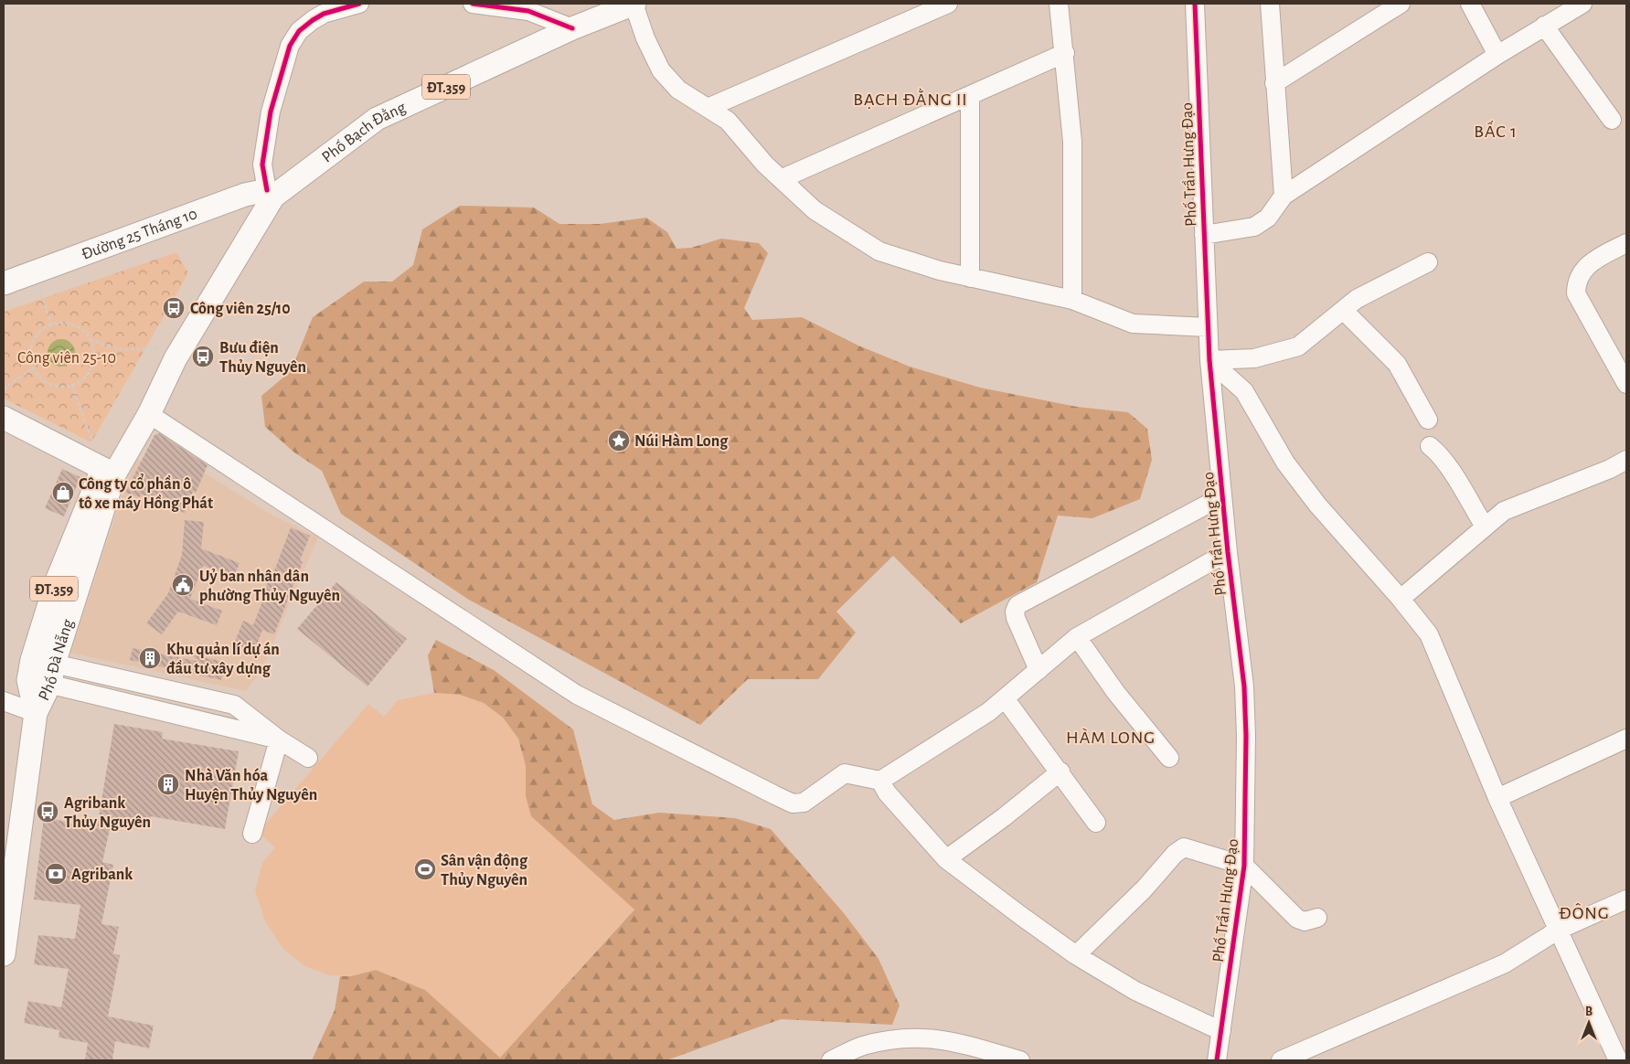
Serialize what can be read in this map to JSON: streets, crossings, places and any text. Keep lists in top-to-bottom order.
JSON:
{
  "streets": {
    "main road": [
      "ĐT.359",
      "Phố Bạch Đằng",
      "Đường 25 Tháng 10",
      "Phố Đà Nẵng"
    ],
    "street": ["Phố Trần Hưng Đạo"]
  },
  "crossings": [
    ["Phố Bạch Đằng", "Đường 25 Tháng 10"],
    ["Phố Bạch Đằng", "Phố Đà Nẵng"]
  ],
  "districts": [
    "BẠCH ĐẰNG II",
    "BẤC 1",
    "HÀM LONG",
    "ĐÔNG"
  ],
  "parks": ["Công viên 25-10"],
  "places": {
    "bus stop": ["Công viên 25/10", "Bưu điện Thủy Nguyên", "Agribank Thủy Nguyên"],
    "place": ["Núi Hàm Long"],
    "shop": ["Công ty cổ phần ô tô xe máy Hồng Phát"],
    "public building": ["Uỷ ban nhân dân phường Thủy Nguyên"],
    "building": ["Khu quản lí dự án đầu tư xây dựng", "Nhà Văn hóa Huyện Thủy Nguyên"],
    "sports": ["Sân vận động Thủy Nguyên"],
    "bank": ["Agribank"]
  },
  "north": "top"
}
